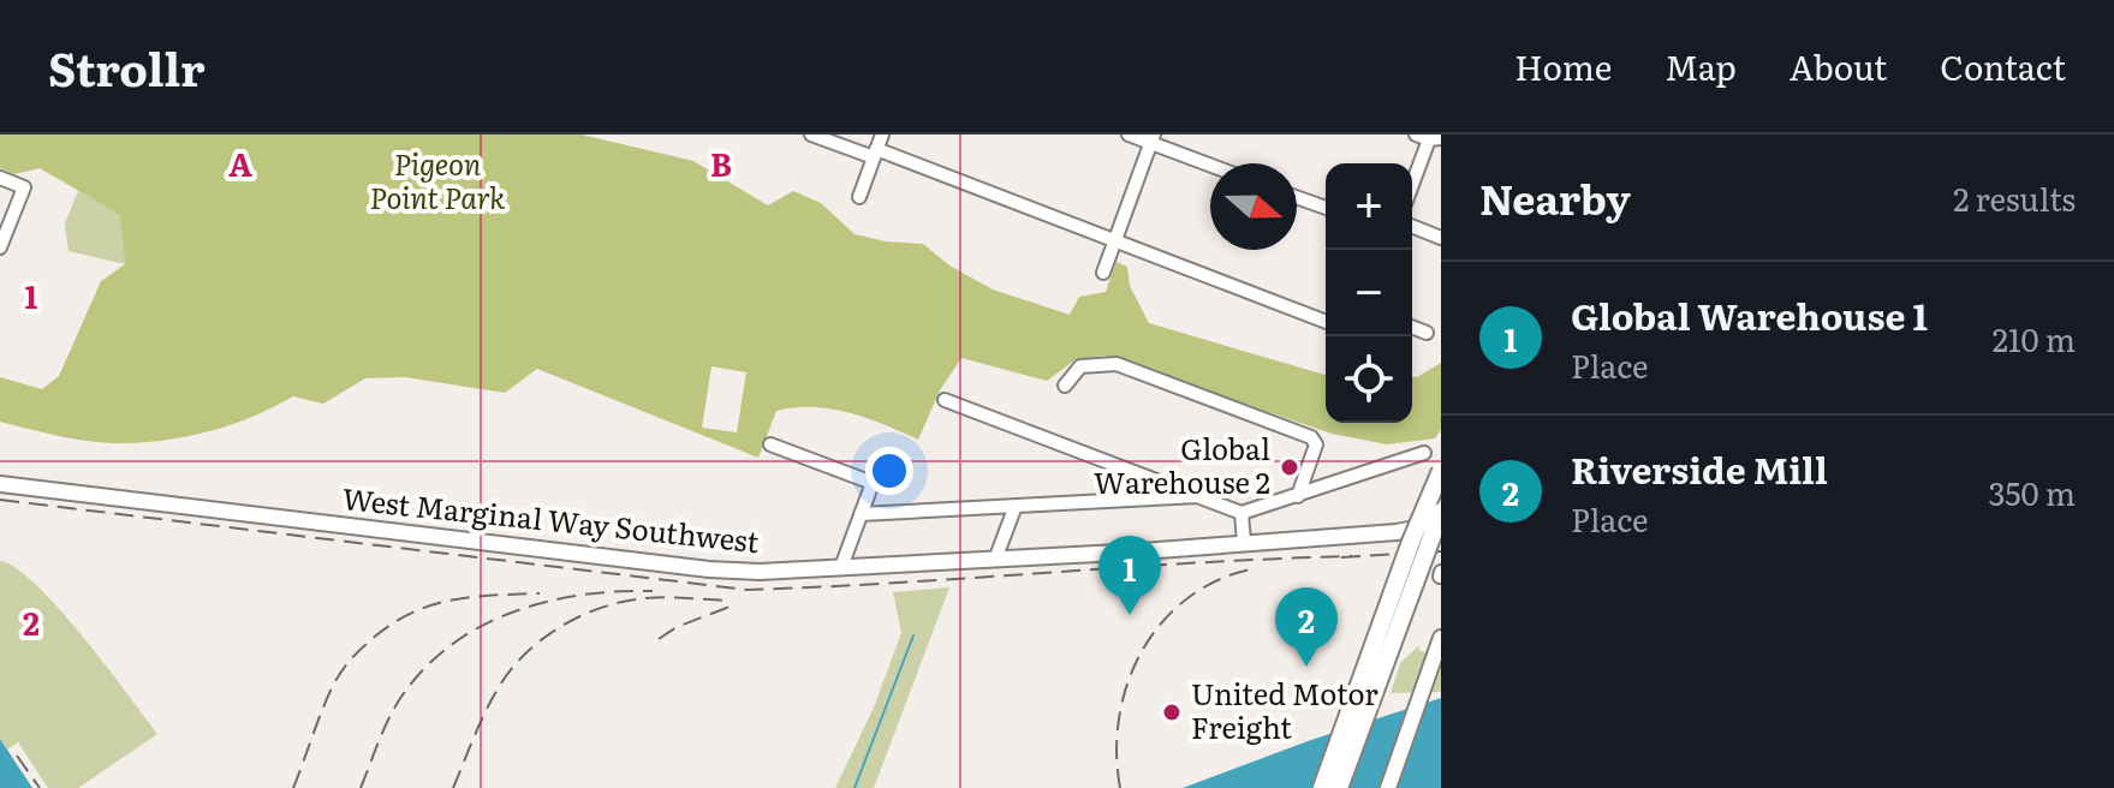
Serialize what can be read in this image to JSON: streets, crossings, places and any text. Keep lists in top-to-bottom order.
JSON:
{
  "streets": {
    "main road": ["West Marginal Way Southwest"]
  },
  "parks": ["Pigeon Point Park"],
  "places": ["Global Warehouse 2", "United Motor Freight"],
  "north": "right",
  "page": {
    "header": "Strollr",
    "nav": [
      "Home",
      "Map",
      "About",
      "Contact"
    ],
    "heading": ["Nearby", "2 results"],
    "map_buttons": ["+", "−"],
    "list": [
      {
        "mark": "1",
        "name": "Global Warehouse 1",
        "note": "Place",
        "value": "210 m"
      },
      {
        "mark": "2",
        "name": "Riverside Mill",
        "note": "Place",
        "value": "350 m"
      }
    ],
    "pins": ["1", "2"]
  },
  "grid": {
    "columns": ["A", "B"],
    "rows": ["1", "2"]
  }
}
